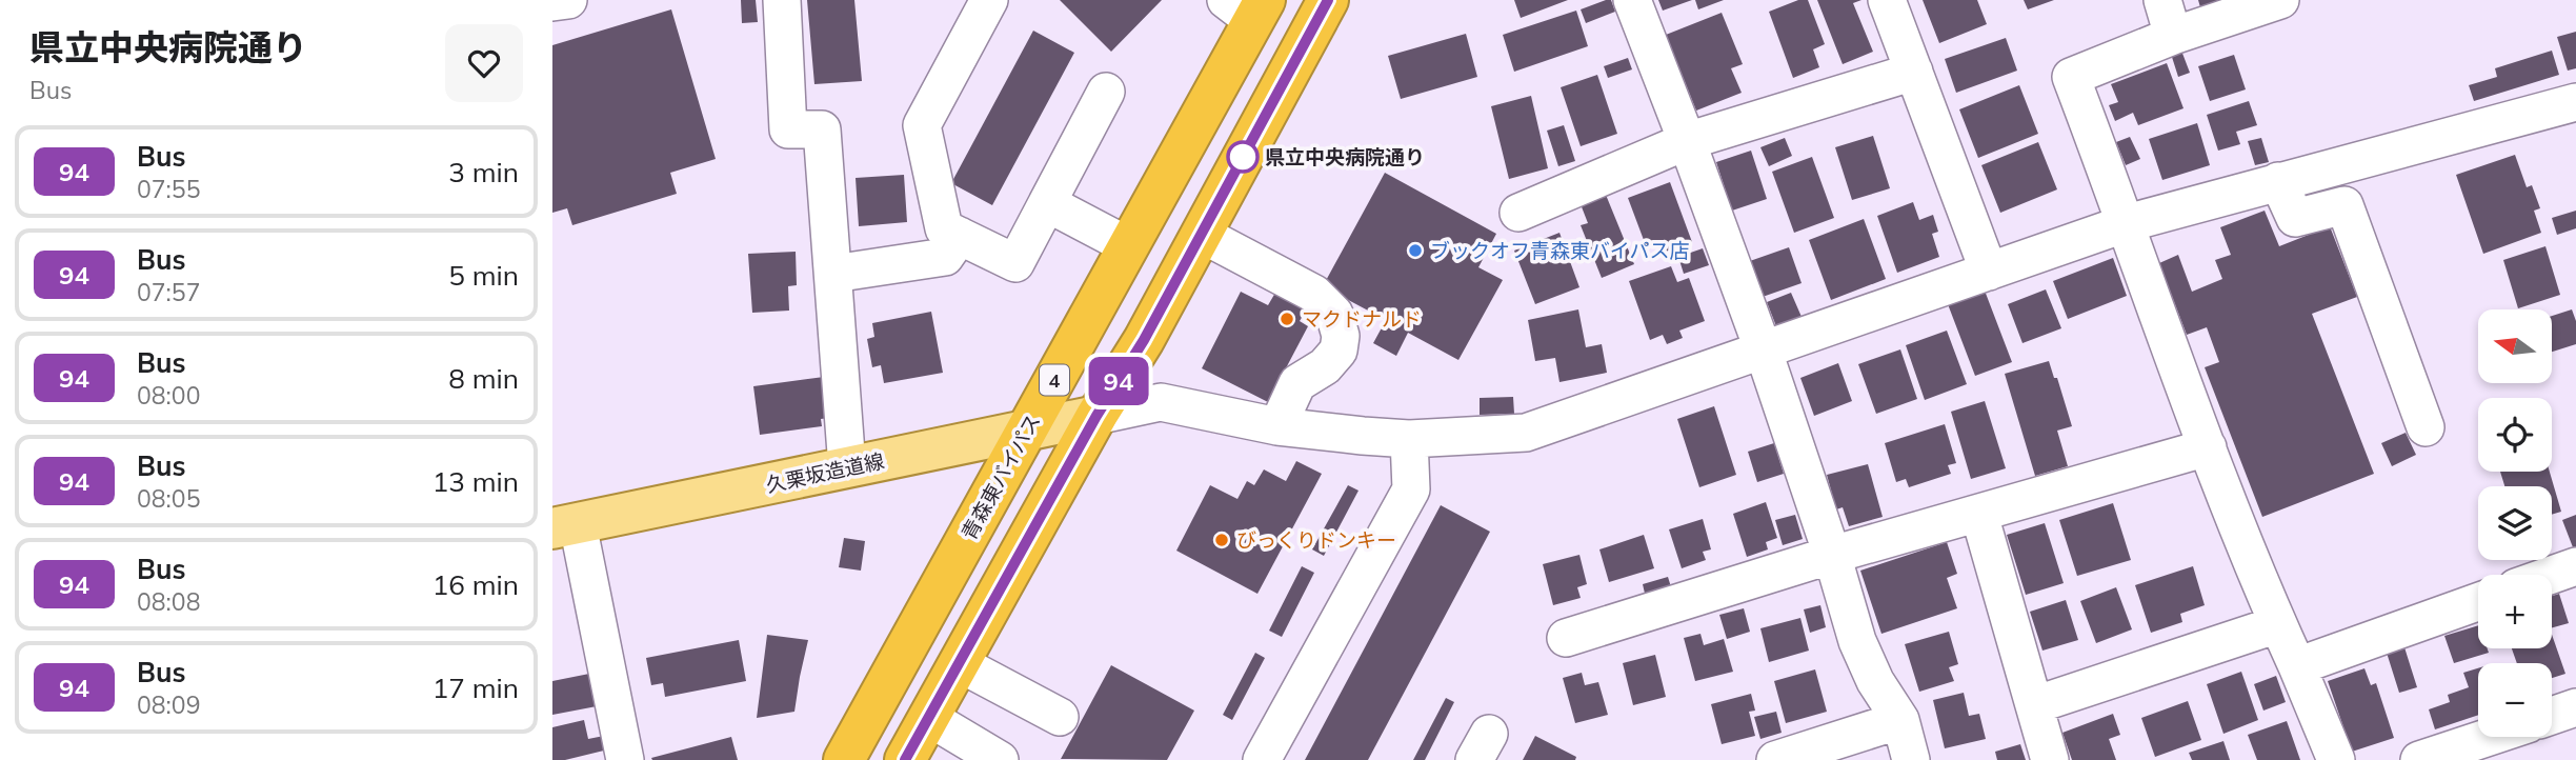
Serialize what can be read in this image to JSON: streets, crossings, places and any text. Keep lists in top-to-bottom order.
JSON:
{
  "streets": {
    "highway": ["4", "青森東バイパス"],
    "main road": ["久栗坂造道線"]
  },
  "crossings": [
    ["久栗坂造道線", "青森東バイパス"]
  ],
  "places": [
    "県立中央病院通り",
    "ブックオフ青森東バイパス店",
    "マクドナルド",
    "びっくりドンキー"
  ],
  "lines": ["bus line 94"],
  "north": "left",
  "page": {
    "heading": ["県立中央病院通り", "Bus"],
    "on_map": "94",
    "list": [
      {
        "mark": "94",
        "name": "Bus",
        "note": "07:55",
        "value": "3 min"
      },
      {
        "mark": "94",
        "name": "Bus",
        "note": "07:57",
        "value": "5 min"
      },
      {
        "mark": "94",
        "name": "Bus",
        "note": "08:00",
        "value": "8 min"
      },
      {
        "mark": "94",
        "name": "Bus",
        "note": "08:05",
        "value": "13 min"
      },
      {
        "mark": "94",
        "name": "Bus",
        "note": "08:08",
        "value": "16 min"
      },
      {
        "mark": "94",
        "name": "Bus",
        "note": "08:09",
        "value": "17 min"
      }
    ],
    "map_buttons": ["+", "−"]
  }
}
